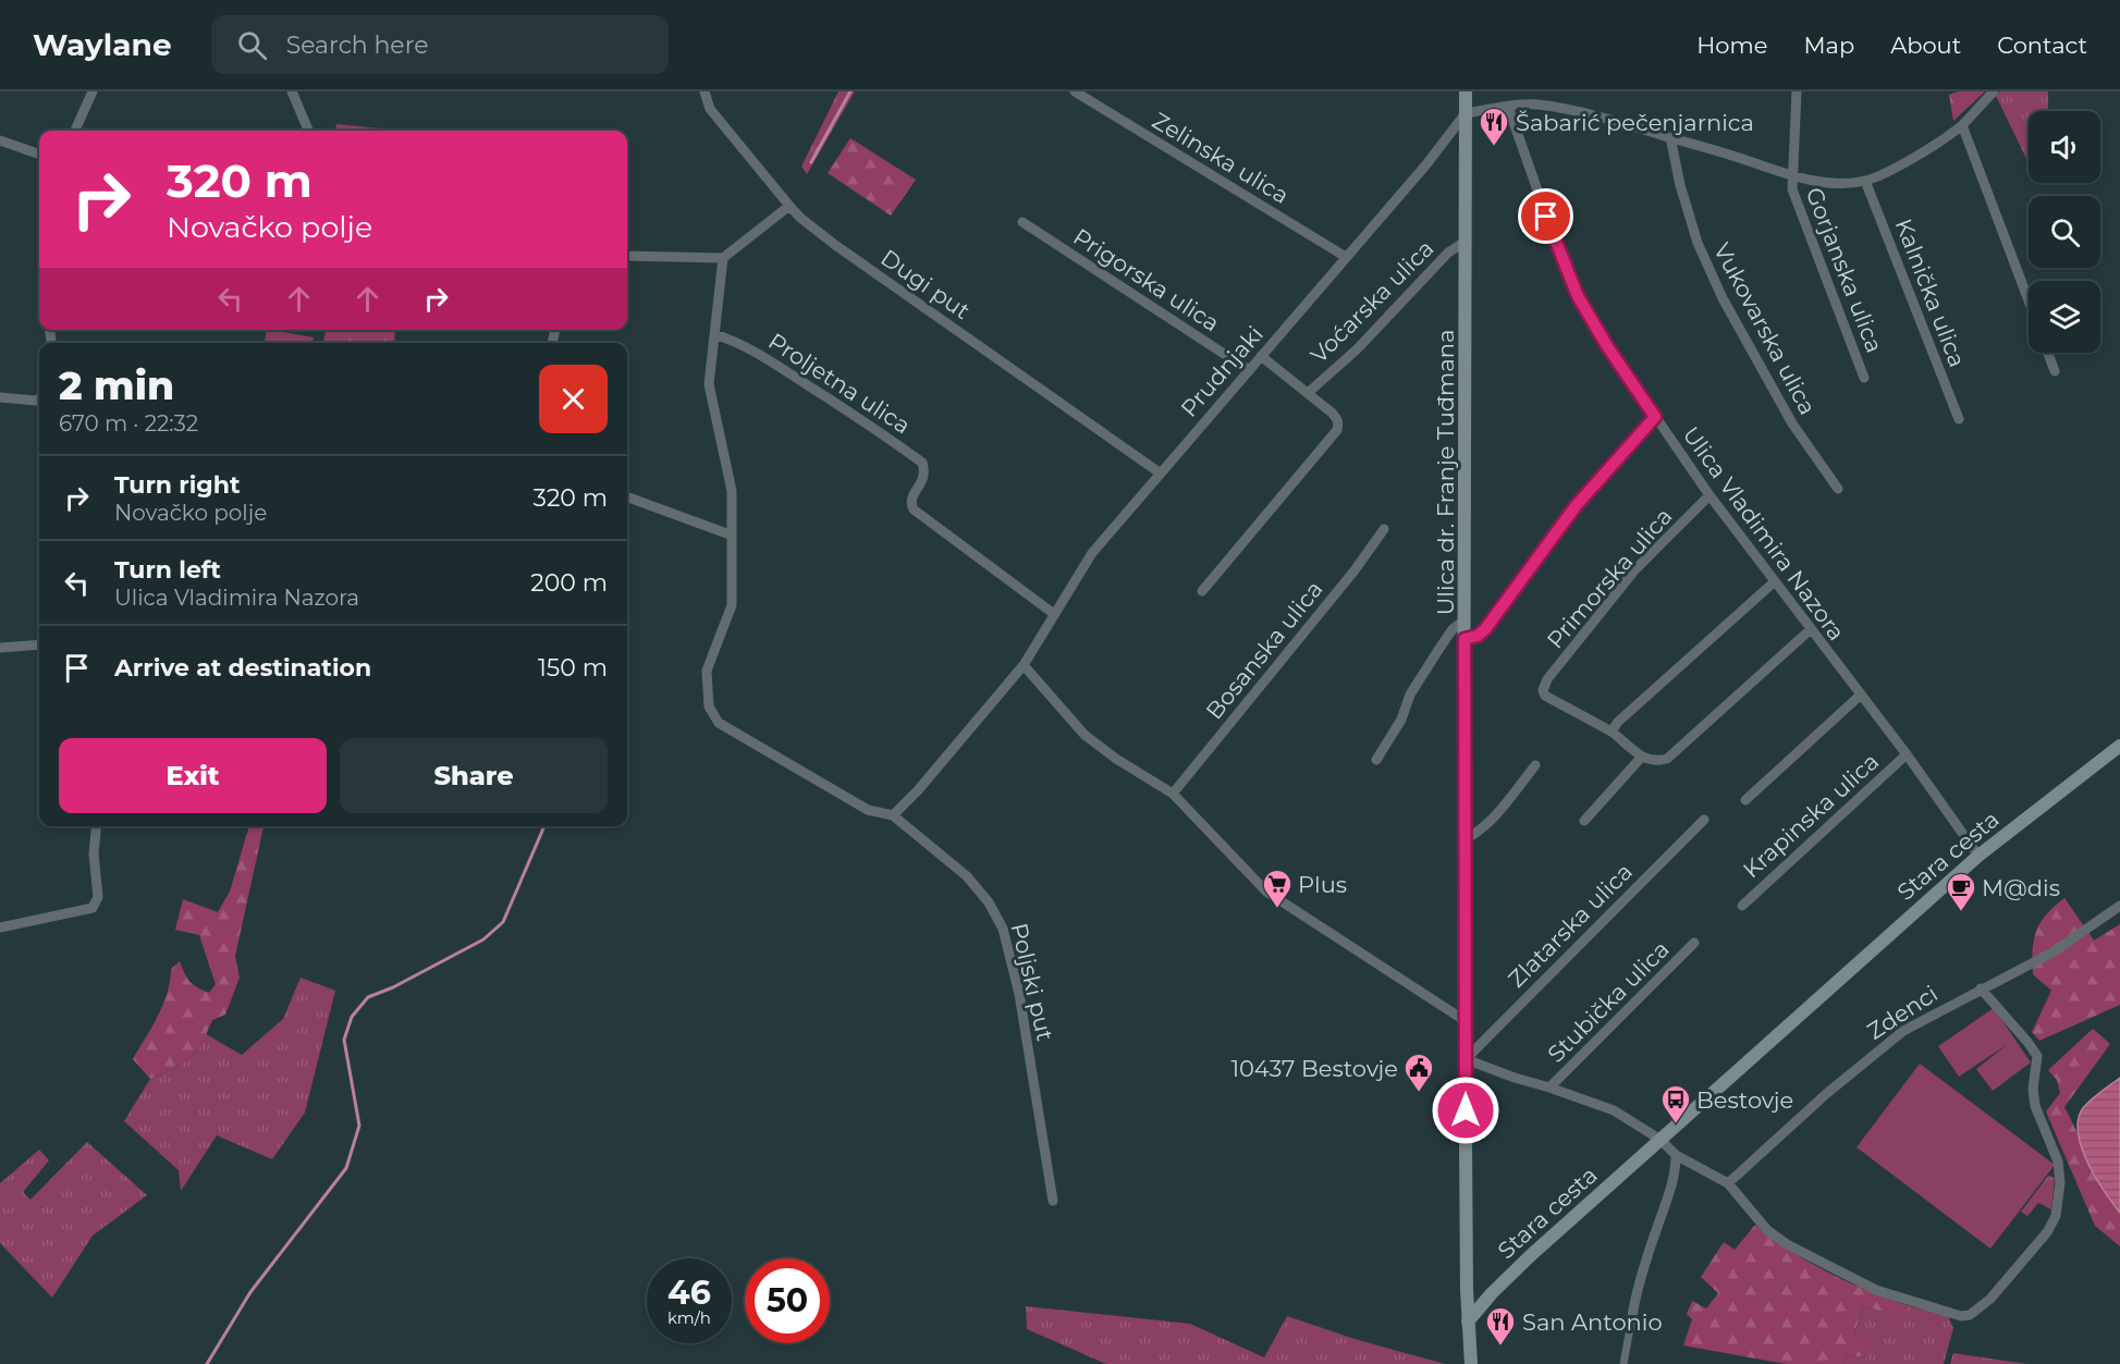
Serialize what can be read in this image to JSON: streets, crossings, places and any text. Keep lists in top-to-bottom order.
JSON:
{
  "streets": {
    "main road": ["Ulica dr. Franje Tuđmana", "Stara cesta"],
    "street": [
      "Zelinska ulica",
      "Gorjanska ulica",
      "Prigorska ulica",
      "Dugi put",
      "Kalnička ulica",
      "Voćarska ulica",
      "Vukovarska ulica",
      "Prudnjaki",
      "Proljetna ulica",
      "Ulica Vladimira Nazora",
      "Primorska ulica",
      "Bosanska ulica",
      "Krapinska ulica",
      "Zlatarska ulica",
      "Poljski put",
      "Stubička ulica",
      "Zdenci"
    ]
  },
  "crossings": [
    ["Zelinska ulica", "Prudnjaki"],
    ["Prigorska ulica", "Prudnjaki"],
    ["Dugi put", "Prudnjaki"],
    ["Voćarska ulica", "Ulica dr. Franje Tuđmana"],
    ["Prudnjaki", "Proljetna ulica"],
    ["Prudnjaki", "Ulica dr. Franje Tuđmana"],
    ["Prudnjaki", "Poljski put"],
    ["Ulica dr. Franje Tuđmana", "Stara cesta"],
    ["Ulica dr. Franje Tuđmana", "Zlatarska ulica"],
    ["Ulica Vladimira Nazora", "Primorska ulica"],
    ["Ulica Vladimira Nazora", "Krapinska ulica"],
    ["Ulica Vladimira Nazora", "Stara cesta"]
  ],
  "places": {
    "restaurant": ["Šabarić pečenjarnica", "San Antonio"],
    "supermarket": ["Plus"],
    "cafe": ["M@dis"],
    "public building": ["10437 Bestovje"],
    "bus stop": ["Bestovje"]
  },
  "page": {
    "header": "Waylane",
    "search": "Search here",
    "nav": [
      "Home",
      "Map",
      "About",
      "Contact"
    ],
    "turn": ["320 m", "Novačko polje"],
    "heading": ["2 min", "670 m · 22:32"],
    "list": [
      {
        "name": "Turn right",
        "note": "Novačko polje",
        "value": "320 m"
      },
      {
        "name": "Turn left",
        "note": "Ulica Vladimira Nazora",
        "value": "200 m"
      },
      {
        "name": "Arrive at destination",
        "value": "150 m"
      }
    ],
    "buttons": ["Exit", "Share"],
    "speed": "46 km/h",
    "limit": "50"
  }
}
